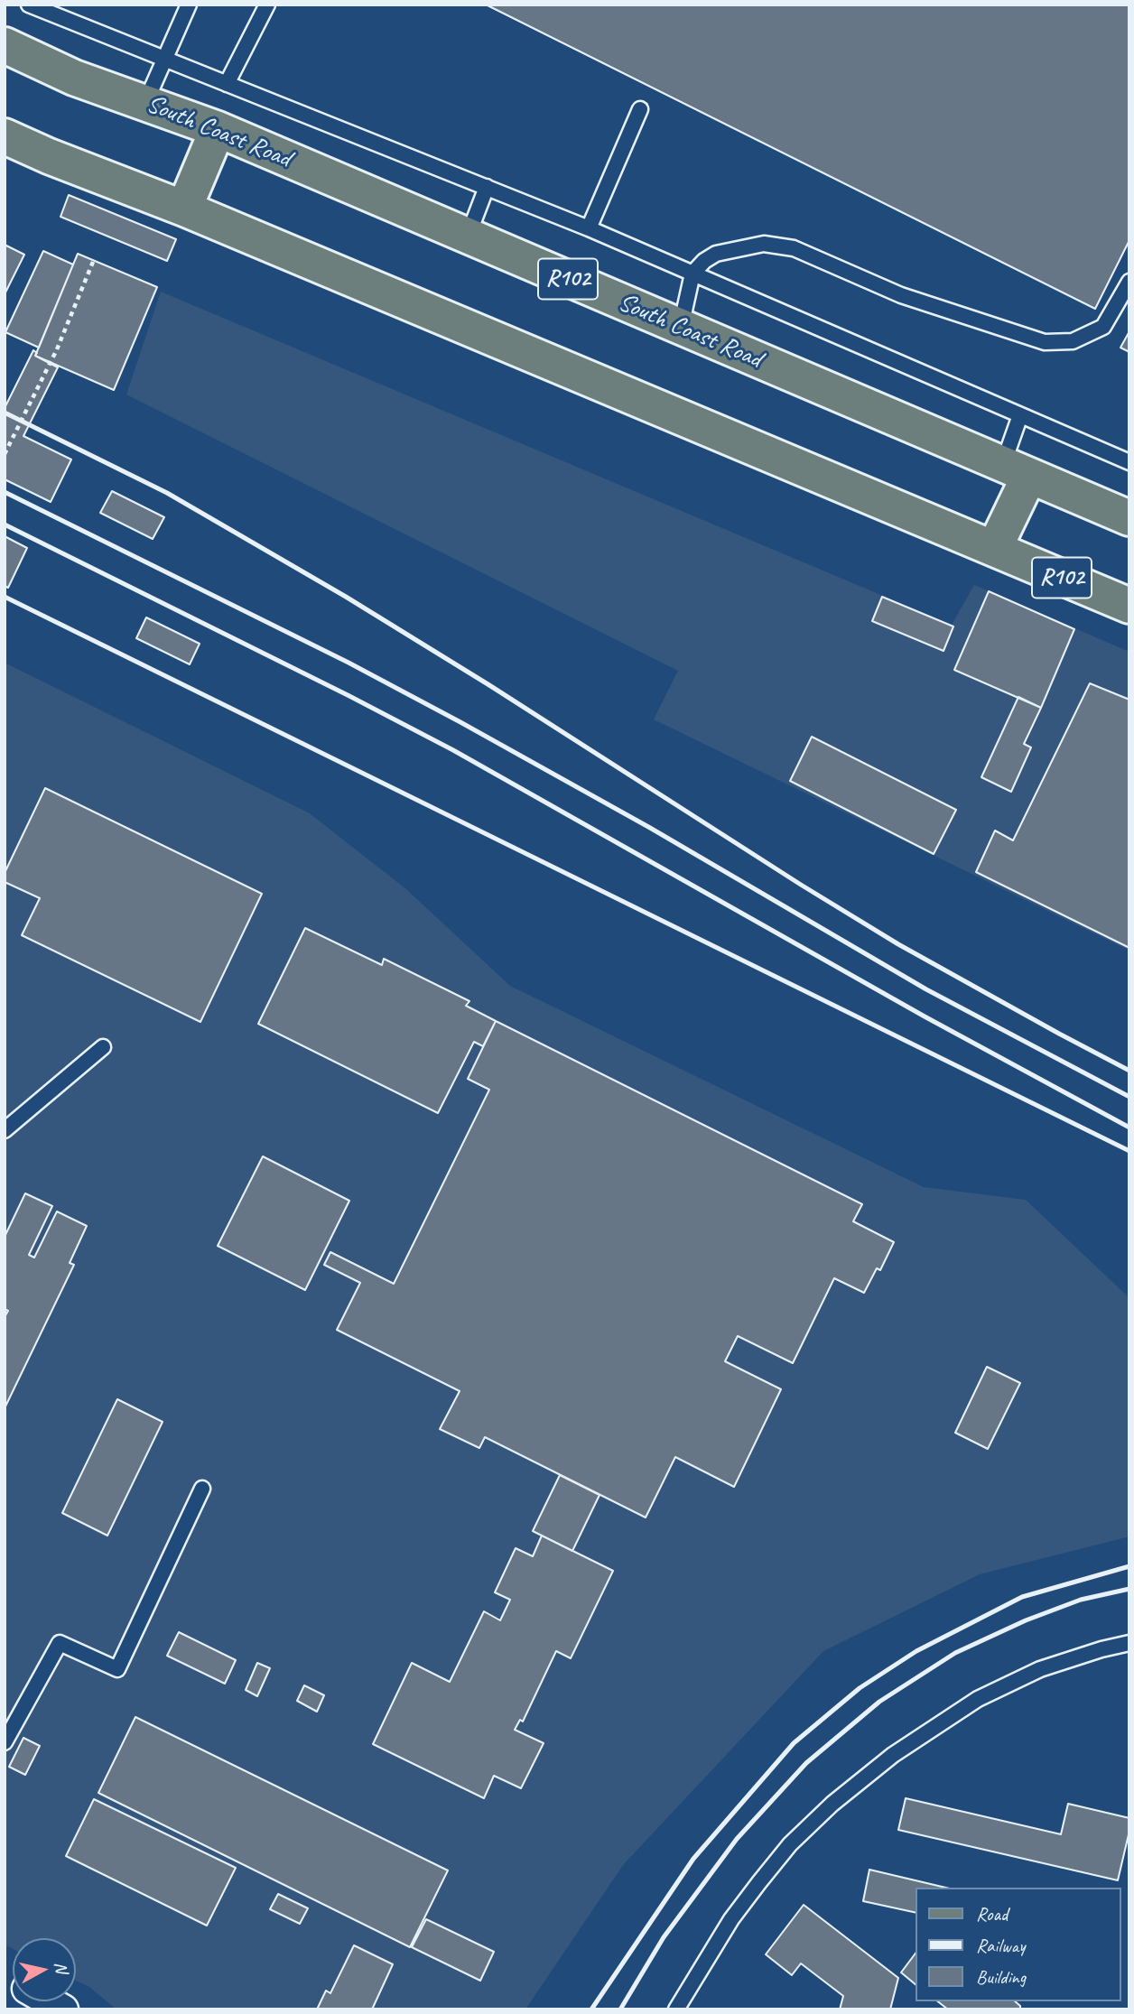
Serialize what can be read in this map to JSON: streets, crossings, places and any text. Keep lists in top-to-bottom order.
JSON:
{
  "streets": {
    "main road": ["South Coast Road", "R102"]
  },
  "legend": ["Road", "Railway", "Building"],
  "north": "right"
}
